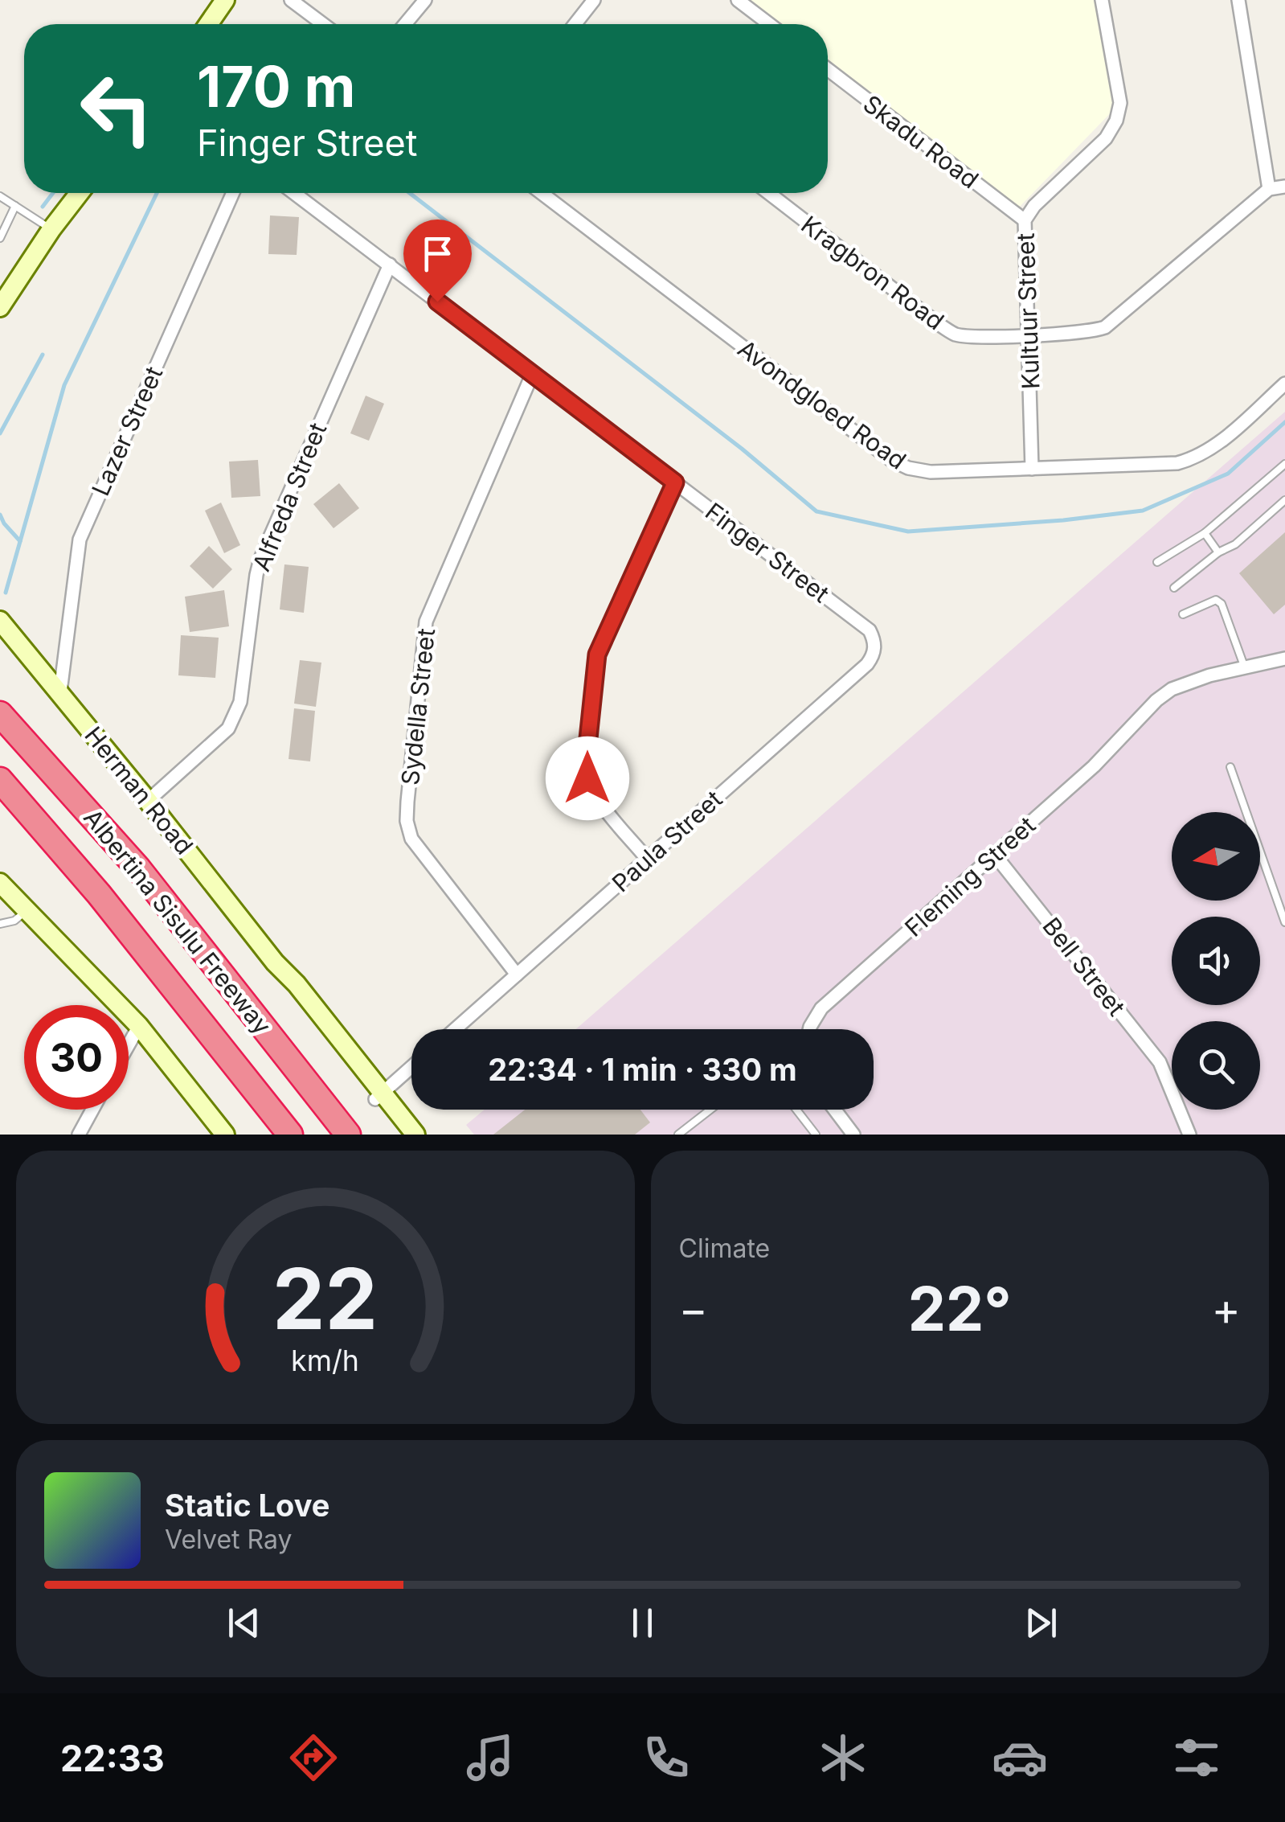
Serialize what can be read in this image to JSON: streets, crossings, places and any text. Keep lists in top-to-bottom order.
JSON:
{
  "streets": {
    "highway": ["Albertina Sisulu Freeway"],
    "main road": ["Herman Road"],
    "street": [
      "Skadu Road",
      "Kragbron Road",
      "Kultuur Street",
      "Avondgloed Road",
      "Lazer Street",
      "Alfreda Street",
      "Finger Street",
      "Sydella Street",
      "Paula Street",
      "Fleming Street",
      "Bell Street"
    ]
  },
  "crossings": [
    ["Skadu Road", "Kultuur Street"],
    ["Kragbron Road", "Kultuur Street"],
    ["Kultuur Street", "Avondgloed Road"],
    ["Lazer Street", "Herman Road"],
    ["Alfreda Street", "Finger Street"],
    ["Alfreda Street", "Herman Road"],
    ["Finger Street", "Sydella Street"],
    ["Finger Street", "Paula Street"],
    ["Sydella Street", "Paula Street"],
    ["Fleming Street", "Bell Street"]
  ],
  "north": "left",
  "page": {
    "turn": ["170 m", "Finger Street"],
    "limit": "30",
    "trip": "22:34 · 1 min · 330 m",
    "tile": "Climate",
    "heat": ["−", "22°", "+"],
    "song": ["Static Love", "Velvet Ray"],
    "tabs": "22:33",
    "gauge": ["22", "km/h"]
  }
}
